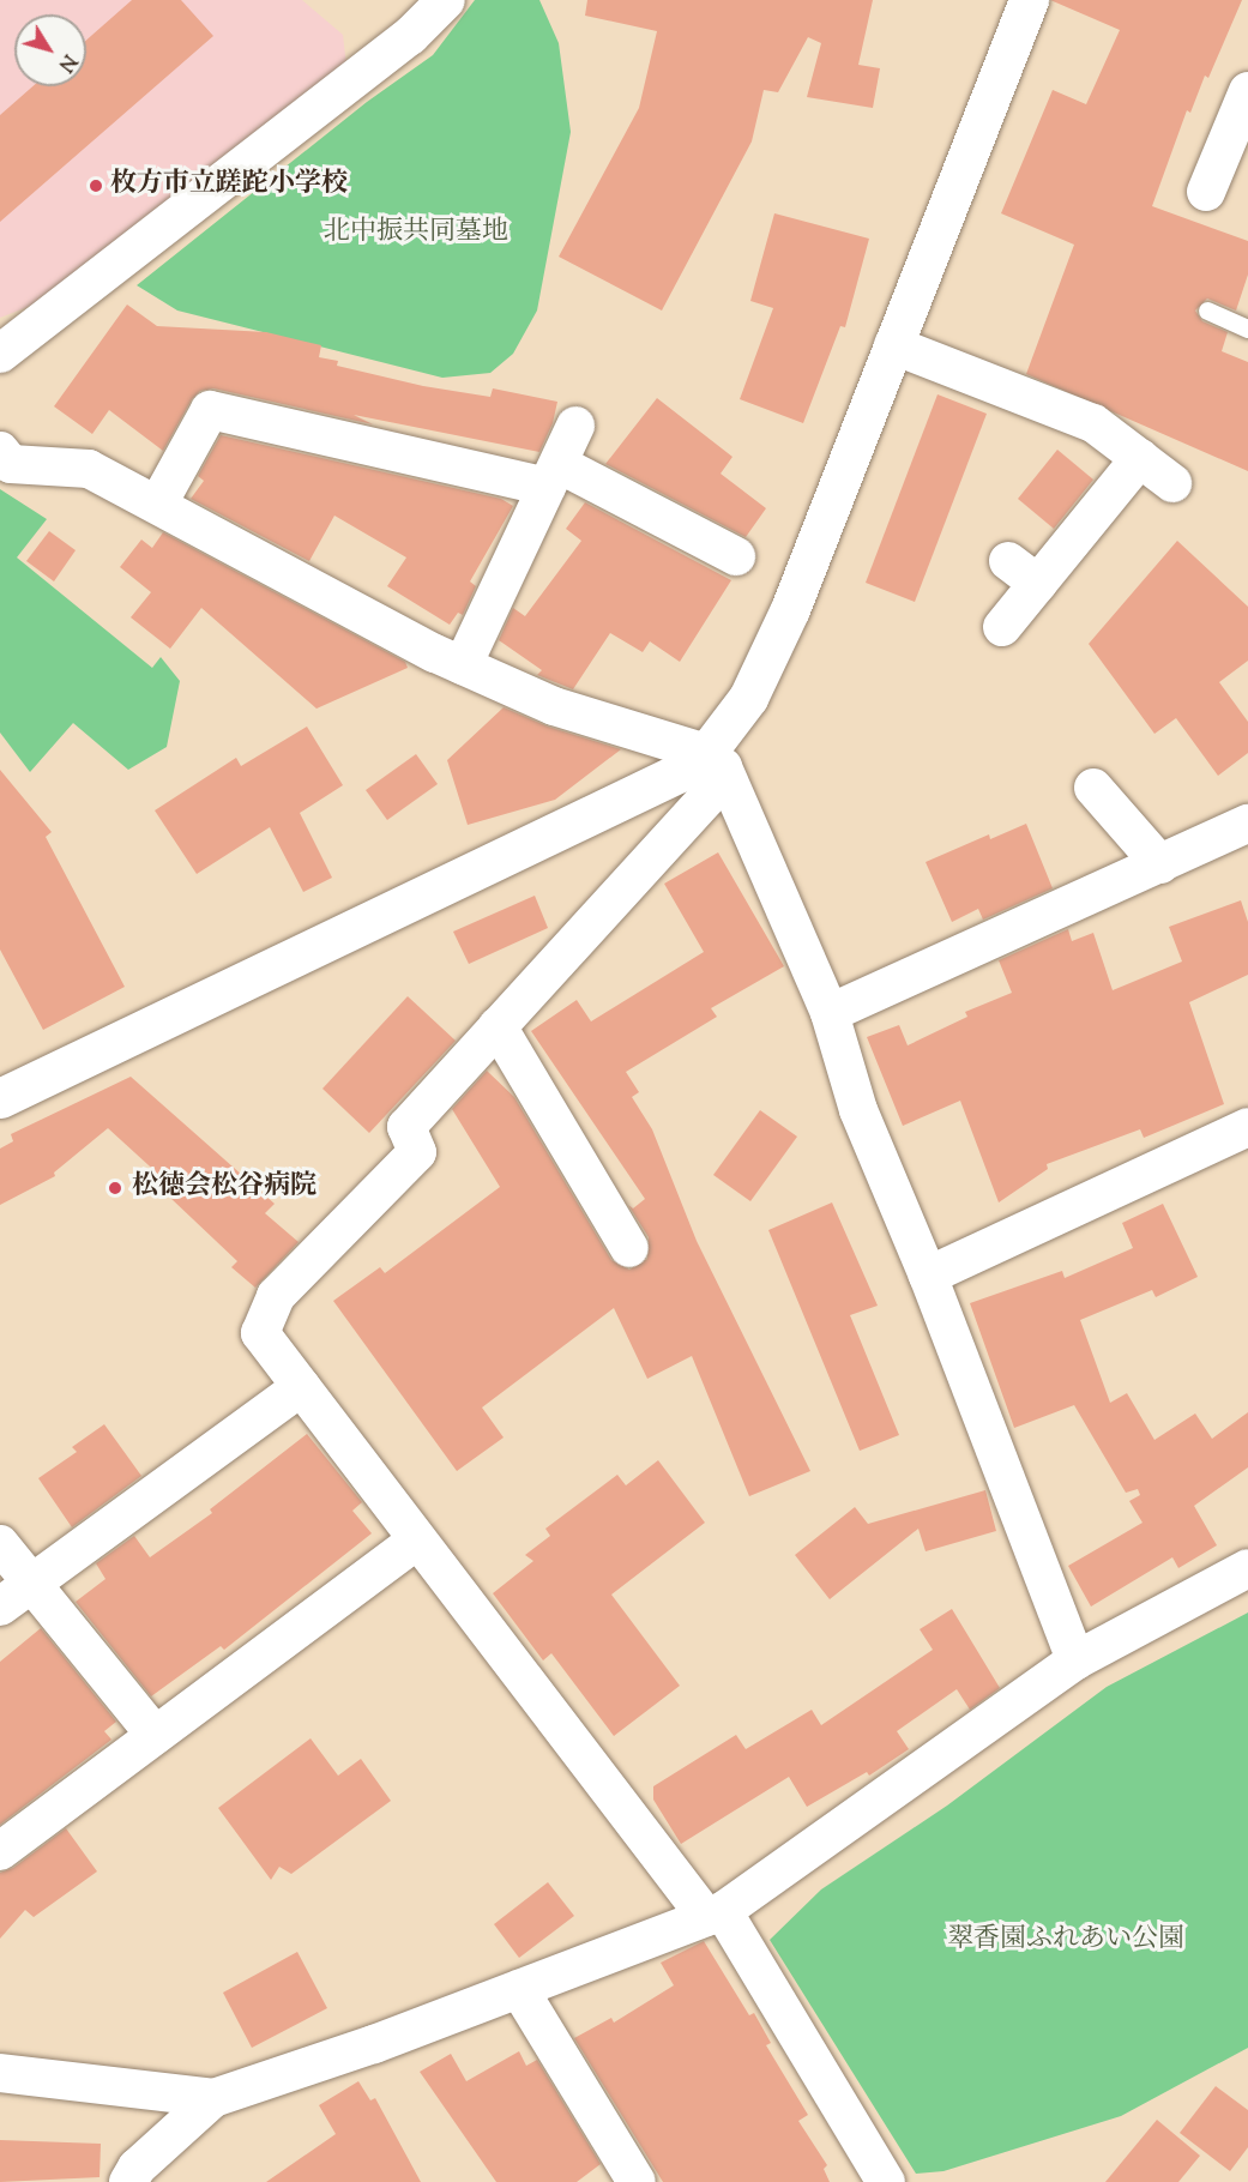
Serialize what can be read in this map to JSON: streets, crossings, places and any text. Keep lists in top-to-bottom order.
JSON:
{
  "parks": ["北中振共同墓地", "翠香園ふれあい公園"],
  "places": ["枚方市立蹉跎小学校", "松徳会松谷病院"],
  "north": "bottom right"
}
